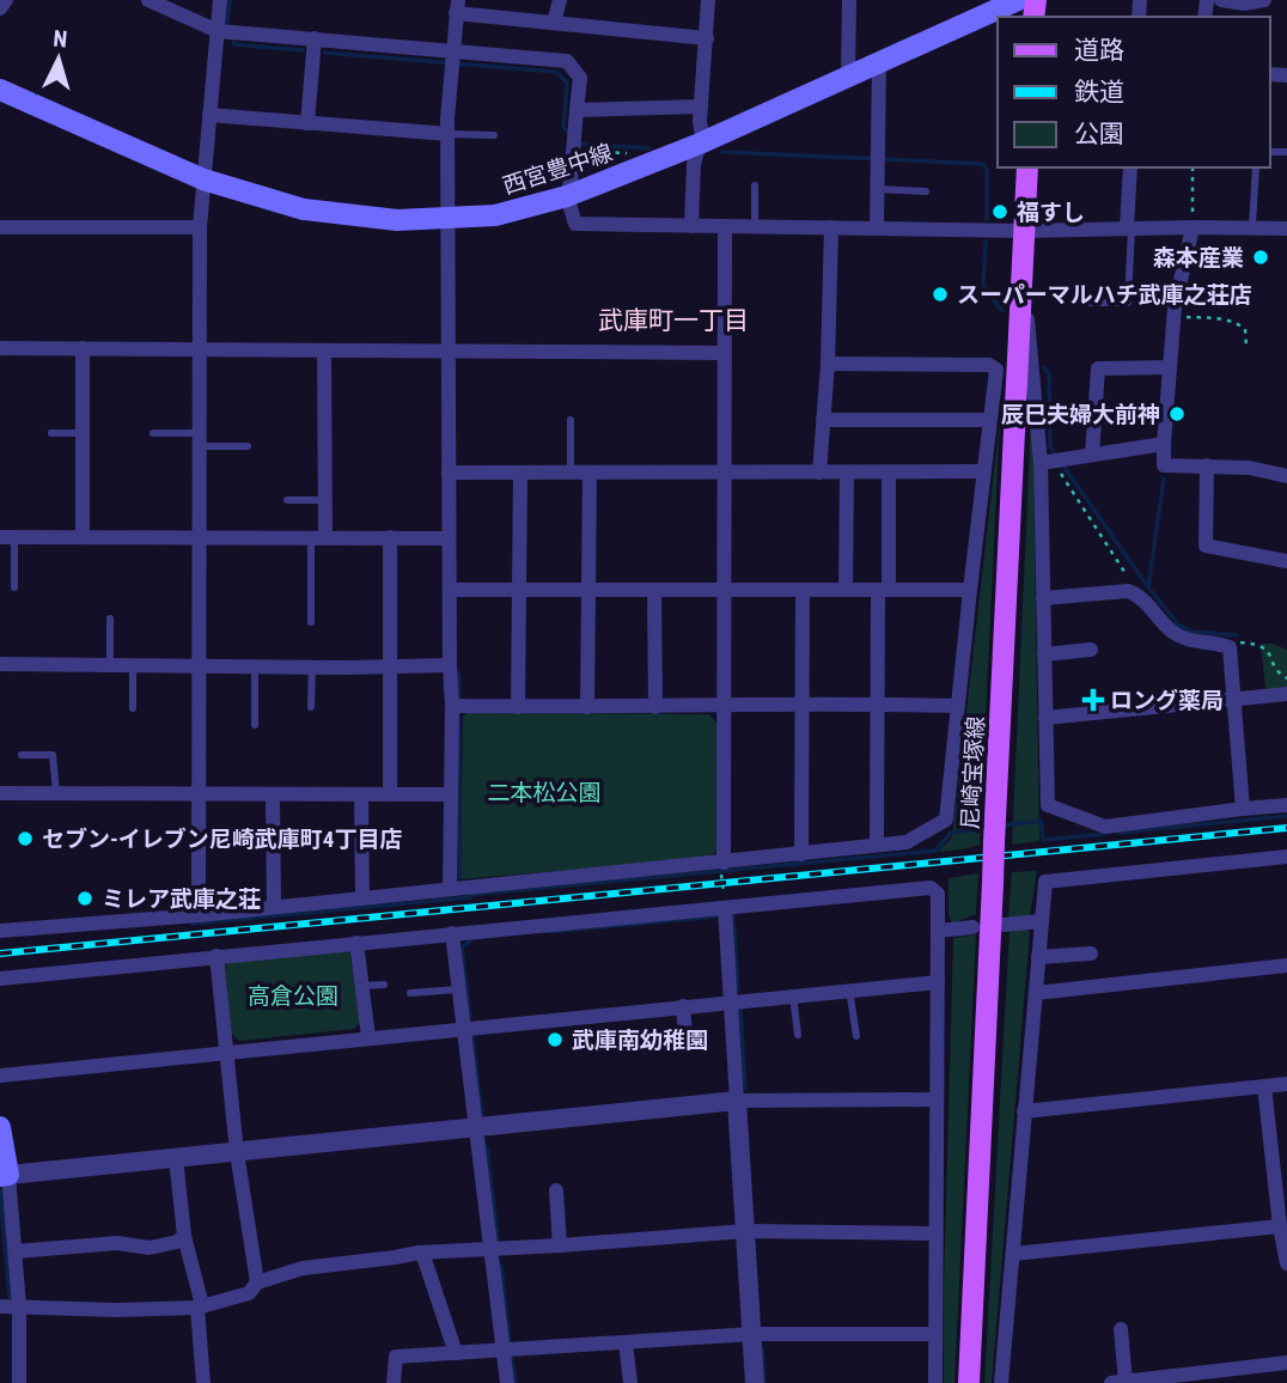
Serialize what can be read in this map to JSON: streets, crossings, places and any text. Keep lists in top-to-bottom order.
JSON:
{
  "streets": {
    "main road": ["西宮豊中線", "尼崎宝塚線"]
  },
  "districts": ["武庫町一丁目"],
  "parks": ["二本松公園", "高倉公園"],
  "places": {
    "other": [
      "福すし",
      "森本産業",
      "スーパーマルハチ武庫之荘店",
      "辰巳夫婦大前神",
      "セブン-イレブン尼崎武庫町4丁目店",
      "ミレア武庫之荘",
      "武庫南幼稚園"
    ],
    "health": ["ロング薬局"]
  },
  "legend": ["道路", "鉄道", "公園"],
  "north": "top"
}
